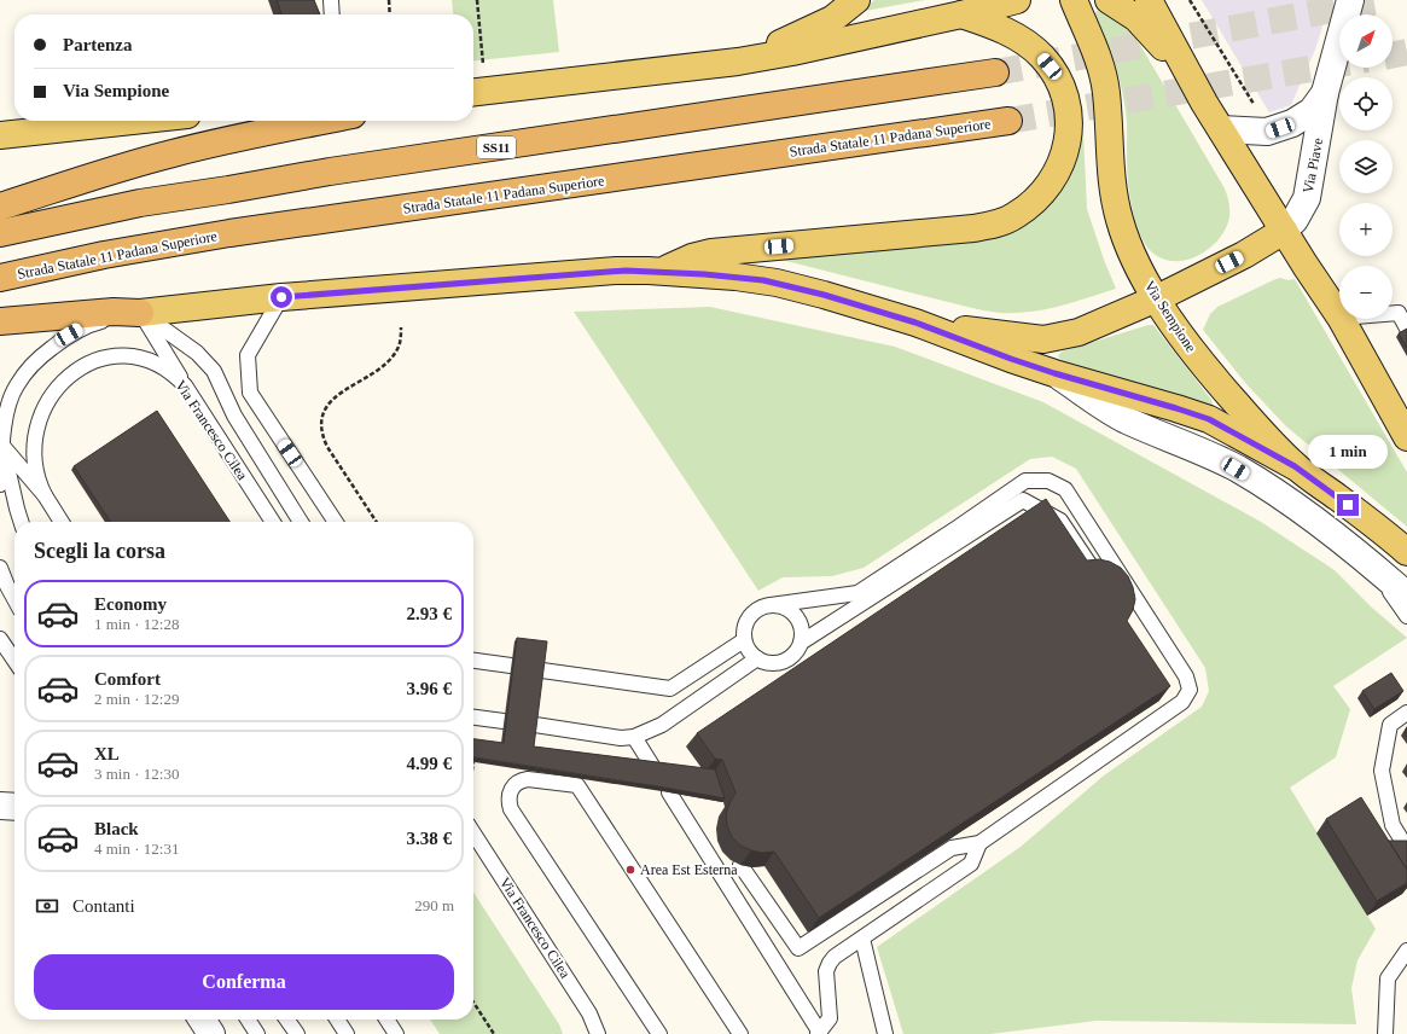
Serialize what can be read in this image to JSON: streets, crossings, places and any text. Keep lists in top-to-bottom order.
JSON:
{
  "streets": {
    "highway": ["Strada Statale 11 Padana Superiore", "SS11"],
    "main road": ["Via Sempione"],
    "street": ["Via Piave"],
    "lane": ["Via Francesco Cilea"]
  },
  "places": ["Area Est Esterna"],
  "north": "top right",
  "page": {
    "map_buttons": ["+", "−"],
    "banner": ["Partenza", "Via Sempione"],
    "bubble": "1 min",
    "heading": "Scegli la corsa",
    "list": [
      {
        "name": "Economy",
        "note": "1 min · 12:28",
        "value": "2.93 €"
      },
      {
        "name": "Comfort",
        "note": "2 min · 12:29",
        "value": "3.96 €"
      },
      {
        "name": "XL",
        "note": "3 min · 12:30",
        "value": "4.99 €"
      },
      {
        "name": "Black",
        "note": "4 min · 12:31",
        "value": "3.38 €"
      }
    ],
    "pay": ["Contanti", "290 m"],
    "buttons": "Conferma"
  }
}
